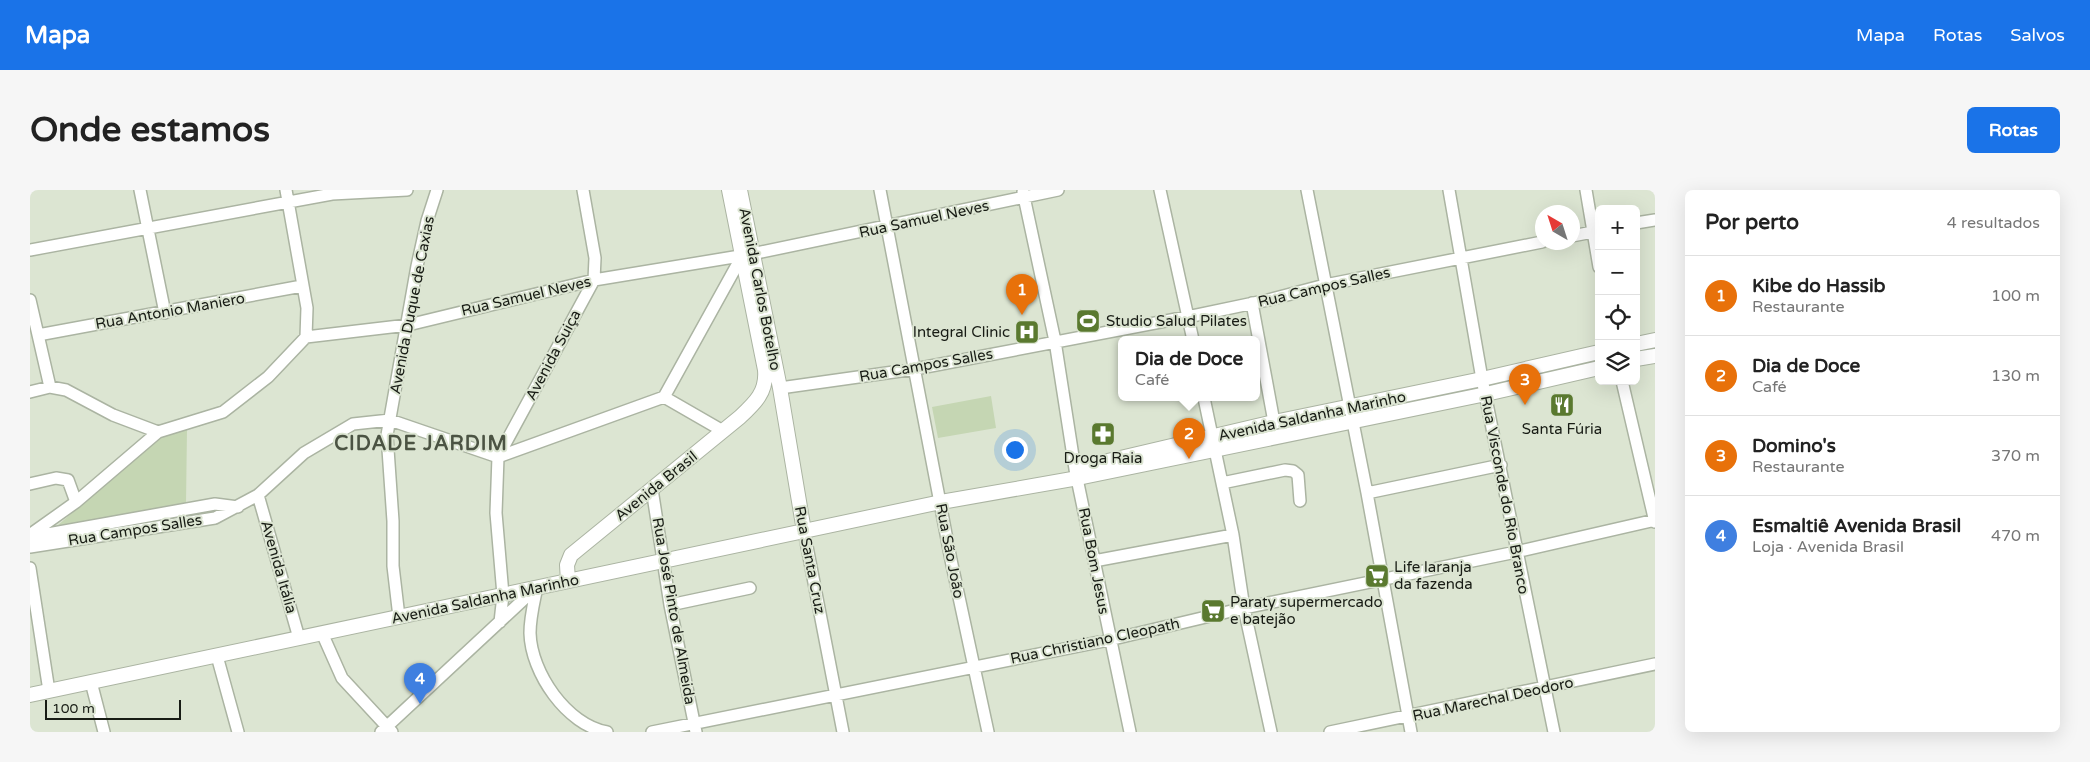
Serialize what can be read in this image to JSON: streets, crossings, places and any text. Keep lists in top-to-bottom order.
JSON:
{
  "streets": {
    "main road": [
      "Avenida Carlos Botelho",
      "Avenida Saldanha Marinho",
      "Avenida Brasil",
      "Rua Santa Cruz"
    ],
    "street": [
      "Rua Samuel Neves",
      "Rua Campos Salles",
      "Avenida Duque de Caxias",
      "Rua Antonio Maniero",
      "Avenida Suiça",
      "Rua Visconde do Rio Branco",
      "Rua São João",
      "Rua Bom Jesus",
      "Avenida Itália",
      "Rua José Pinto de Almeida",
      "Rua Christiano Cleopath",
      "Rua Marechal Deodoro"
    ]
  },
  "crossings": [
    ["Rua Samuel Neves", "Avenida Carlos Botelho"],
    ["Rua Samuel Neves", "Avenida Duque de Caxias"],
    ["Rua Samuel Neves", "Avenida Suiça"],
    ["Rua Samuel Neves", "Rua São João"],
    ["Rua Samuel Neves", "Rua Bom Jesus"],
    ["Rua Campos Salles", "Avenida Carlos Botelho"],
    ["Rua Campos Salles", "Avenida Duque de Caxias"],
    ["Rua Campos Salles", "Avenida Suiça"],
    ["Rua Campos Salles", "Rua Visconde do Rio Branco"],
    ["Rua Campos Salles", "Rua São João"],
    ["Rua Campos Salles", "Rua Santa Cruz"],
    ["Rua Campos Salles", "Rua Bom Jesus"],
    ["Rua Campos Salles", "Avenida Itália"],
    ["Avenida Carlos Botelho", "Rua Santa Cruz"],
    ["Avenida Duque de Caxias", "Avenida Saldanha Marinho"],
    ["Avenida Saldanha Marinho", "Avenida Brasil"],
    ["Avenida Saldanha Marinho", "Rua Visconde do Rio Branco"],
    ["Avenida Saldanha Marinho", "Rua São João"],
    ["Avenida Saldanha Marinho", "Rua Santa Cruz"],
    ["Avenida Saldanha Marinho", "Rua Bom Jesus"],
    ["Avenida Saldanha Marinho", "Avenida Itália"],
    ["Avenida Saldanha Marinho", "Rua José Pinto de Almeida"],
    ["Avenida Brasil", "Rua José Pinto de Almeida"],
    ["Rua Visconde do Rio Branco", "Rua Christiano Cleopath"],
    ["Rua Visconde do Rio Branco", "Rua Marechal Deodoro"],
    ["Rua São João", "Rua Christiano Cleopath"],
    ["Rua Santa Cruz", "Rua Christiano Cleopath"],
    ["Rua Bom Jesus", "Rua Christiano Cleopath"],
    ["Rua José Pinto de Almeida", "Rua Christiano Cleopath"]
  ],
  "districts": ["CIDADE JARDIM"],
  "places": {
    "sports": ["Studio Salud Pilates"],
    "hospital": ["Integral Clinic"],
    "restaurant": ["Santa Fúria"],
    "pharmacy": ["Droga Raia"],
    "supermarket": ["Life laranja da fazenda", "Paraty supermercado e batejão"]
  },
  "scale_bar": "100 m",
  "north": "top left",
  "page": {
    "header": "Mapa",
    "nav": ["Mapa", "Rotas", "Salvos"],
    "buttons": "Rotas",
    "title": "Onde estamos",
    "heading": ["Por perto", "4 resultados"],
    "map_buttons": ["+", "−"],
    "list": [
      {
        "mark": "1",
        "name": "Kibe do Hassib",
        "note": "Restaurante",
        "value": "100 m"
      },
      {
        "mark": "2",
        "name": "Dia de Doce",
        "note": "Café",
        "value": "130 m"
      },
      {
        "mark": "3",
        "name": "Domino's",
        "note": "Restaurante",
        "value": "370 m"
      },
      {
        "mark": "4",
        "name": "Esmaltiê Avenida Brasil",
        "note": "Loja · Avenida Brasil",
        "value": "470 m"
      }
    ],
    "pins": [
      "1",
      "3",
      "2",
      "4"
    ],
    "popup": ["Dia de Doce", "Café"],
    "scale": "100 m"
  }
}
